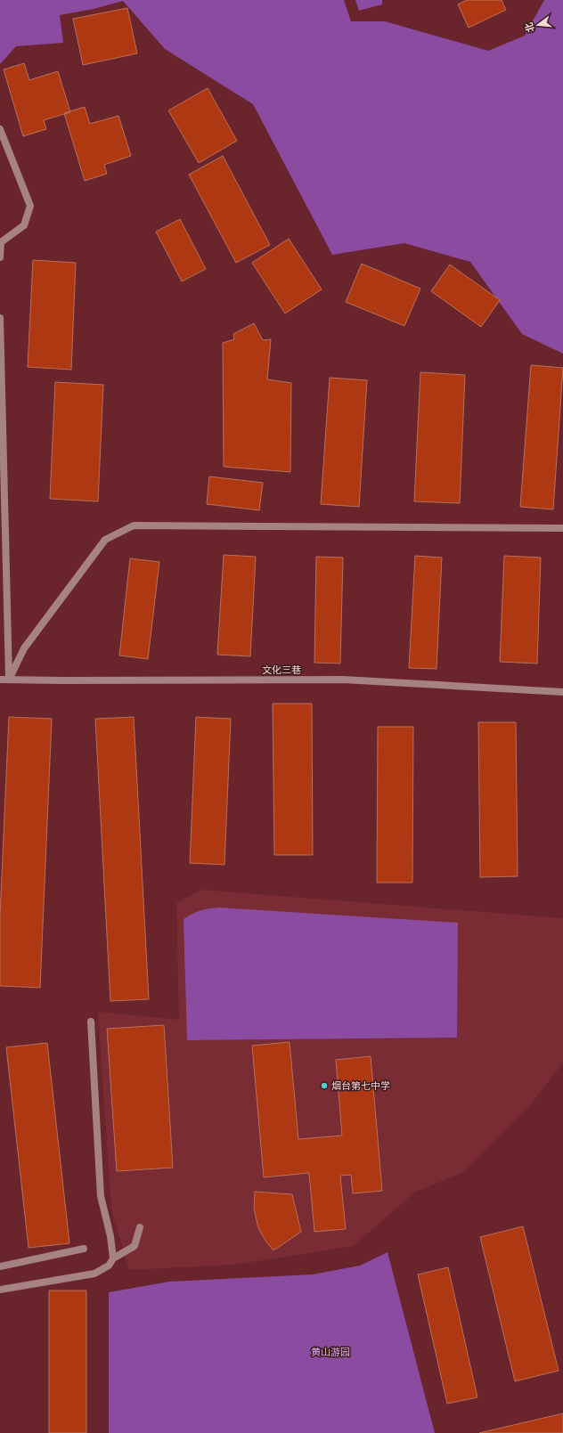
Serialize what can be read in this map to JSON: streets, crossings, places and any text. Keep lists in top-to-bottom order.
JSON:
{
  "streets": {
    "lane": ["文化三巷"]
  },
  "parks": ["黄山游园"],
  "places": ["烟台第七中学"],
  "north": "left"
}
